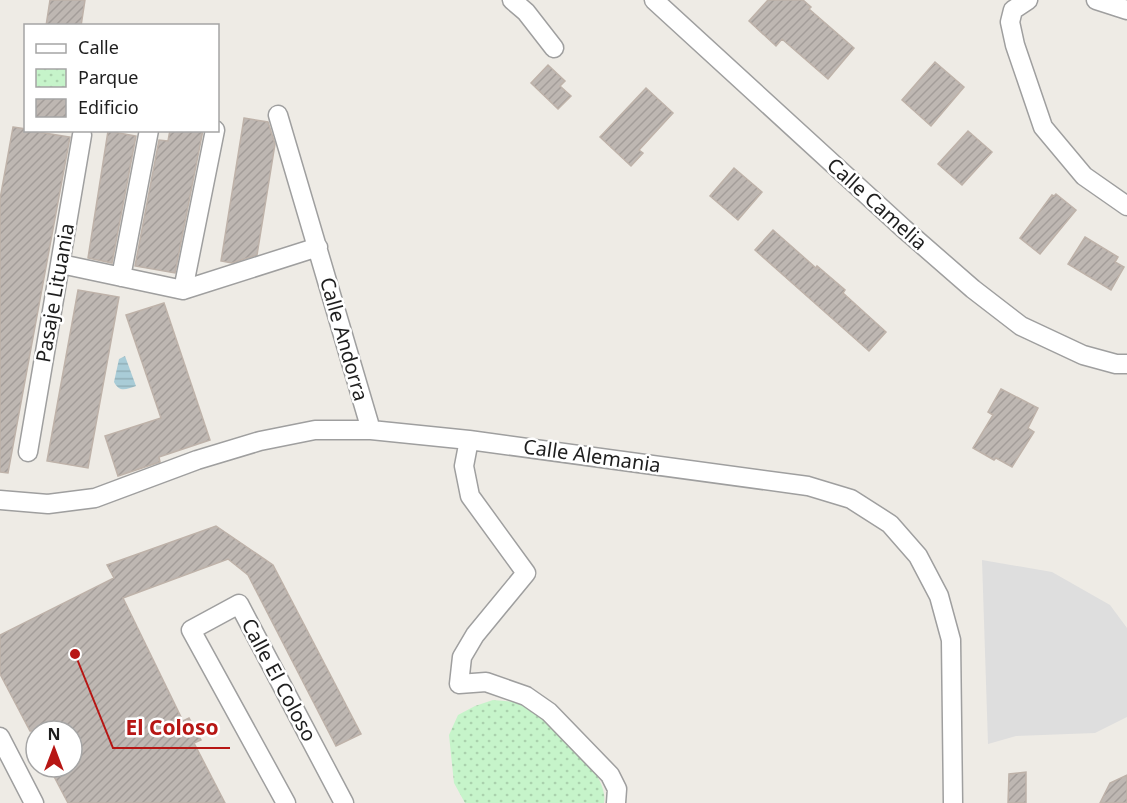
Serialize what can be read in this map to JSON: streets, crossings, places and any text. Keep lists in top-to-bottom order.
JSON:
{
  "streets": {
    "street": [
      "Calle Camelia",
      "Pasaje Lituania",
      "Calle Andorra",
      "Calle Alemania",
      "Calle El Coloso"
    ]
  },
  "crossings": [
    ["Calle Andorra", "Calle Alemania"]
  ],
  "places": ["El Coloso"],
  "legend": ["Calle", "Parque", "Edificio"],
  "north": "top"
}
